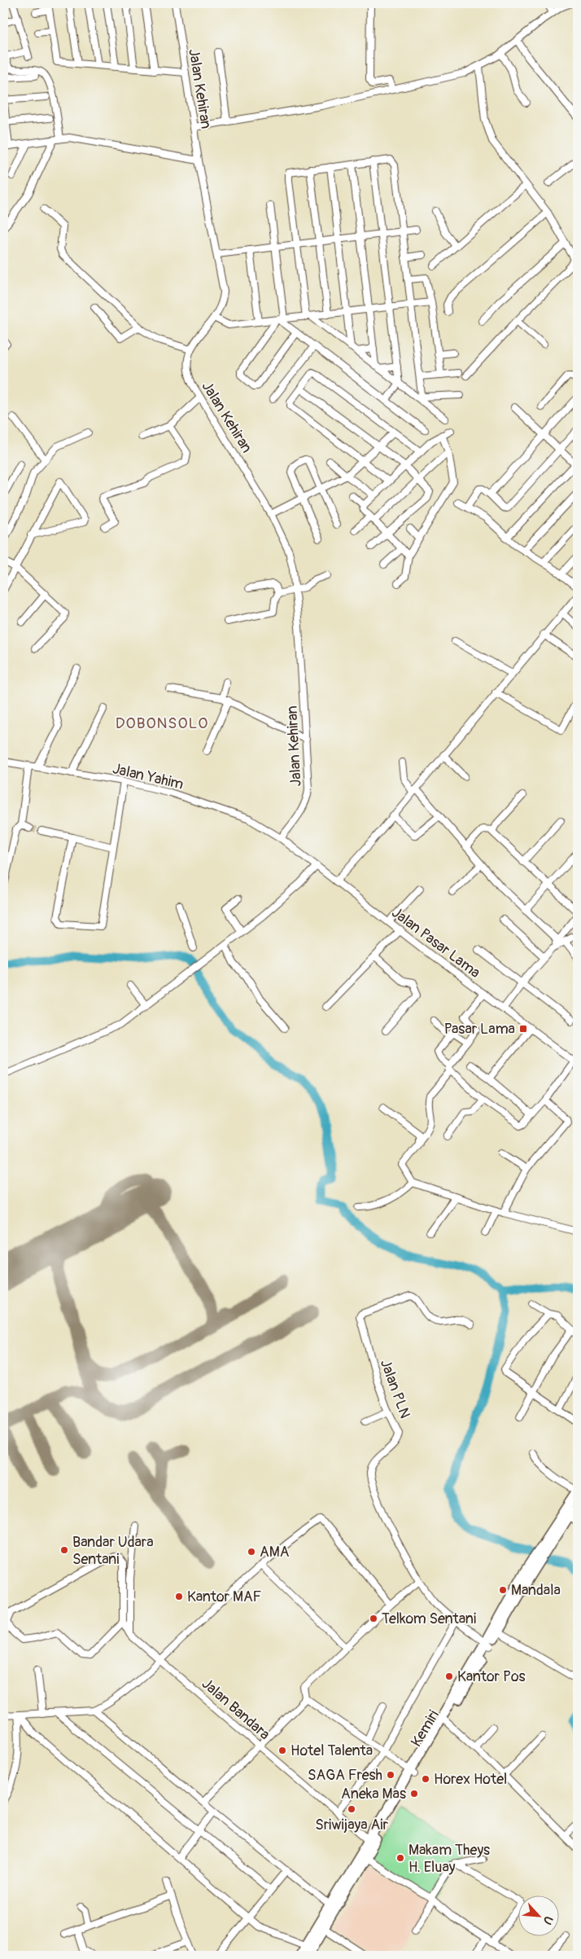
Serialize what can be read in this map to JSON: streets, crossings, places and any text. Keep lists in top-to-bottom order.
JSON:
{
  "streets": {
    "highway": ["Kemiri"],
    "street": [
      "Jalan Kehiran",
      "Jalan Yahim",
      "Jalan Pasar Lama",
      "Jalan PLN",
      "Jalan Bandara"
    ]
  },
  "crossings": [
    ["Jalan Kehiran", "Jalan Yahim"],
    ["Jalan Kehiran", "Jalan Pasar Lama"],
    ["Jalan Yahim", "Jalan Pasar Lama"],
    ["Jalan PLN", "Kemiri"],
    ["Jalan Bandara", "Kemiri"]
  ],
  "districts": ["DOBONSOLO"],
  "places": {
    "transit": ["Pasar Lama"],
    "other": [
      "Bandar Udara Sentani",
      "AMA",
      "Mandala",
      "Kantor MAF",
      "Telkom Sentani",
      "Kantor Pos",
      "Hotel Talenta",
      "SAGA Fresh",
      "Horex Hotel",
      "Aneka Mas",
      "Sriwijaya Air",
      "Makam Theys H. Eluay"
    ]
  },
  "north": "bottom right"
}
